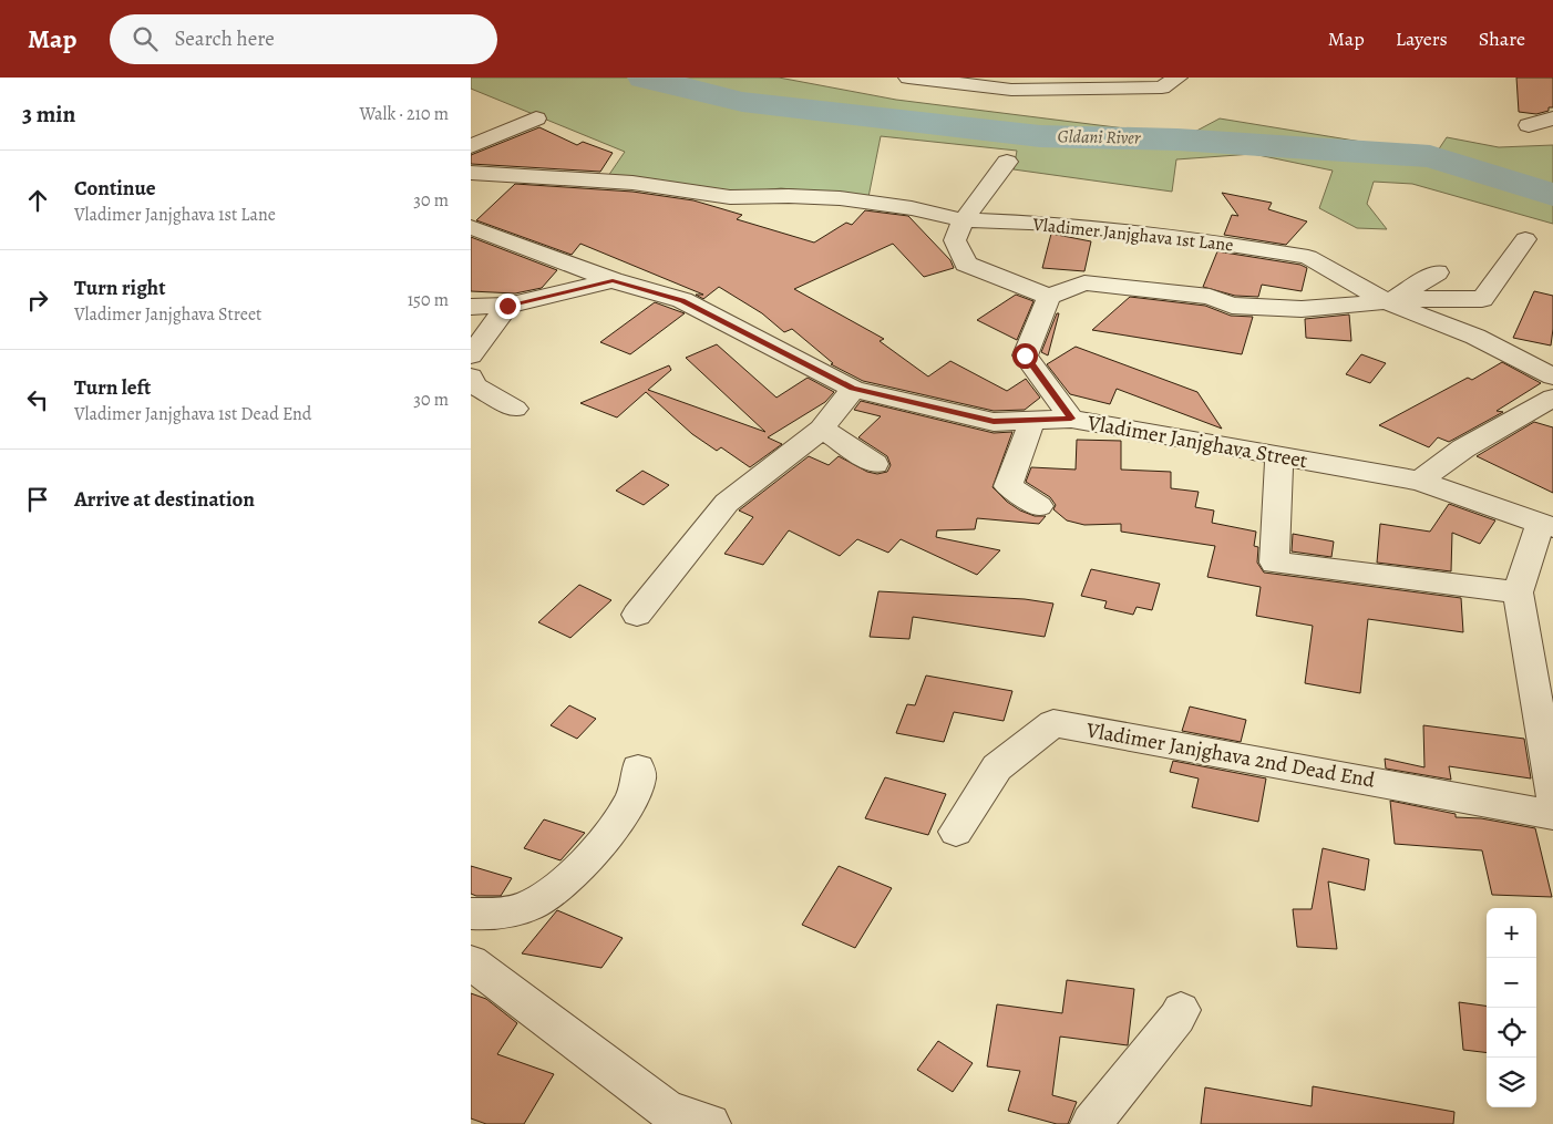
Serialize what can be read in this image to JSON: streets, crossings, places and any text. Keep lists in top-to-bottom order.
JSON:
{
  "streets": {
    "street": ["Vladimer Janjghava 1st Lane", "Vladimer Janjghava Street", "Vladimer Janjghava 2nd Dead End"]
  },
  "water": ["Gldani River"],
  "page": {
    "header": "Map",
    "search": "Search here",
    "nav": ["Map", "Layers", "Share"],
    "heading": ["3 min", "Walk · 210 m"],
    "list": [
      ["Continue", "Vladimer Janjghava 1st Lane", "30 m"],
      ["Turn right", "Vladimer Janjghava Street", "150 m"],
      ["Turn left", "Vladimer Janjghava 1st Dead End", "30 m"],
      "Arrive at destination"
    ],
    "map_buttons": ["+", "−"]
  }
}
